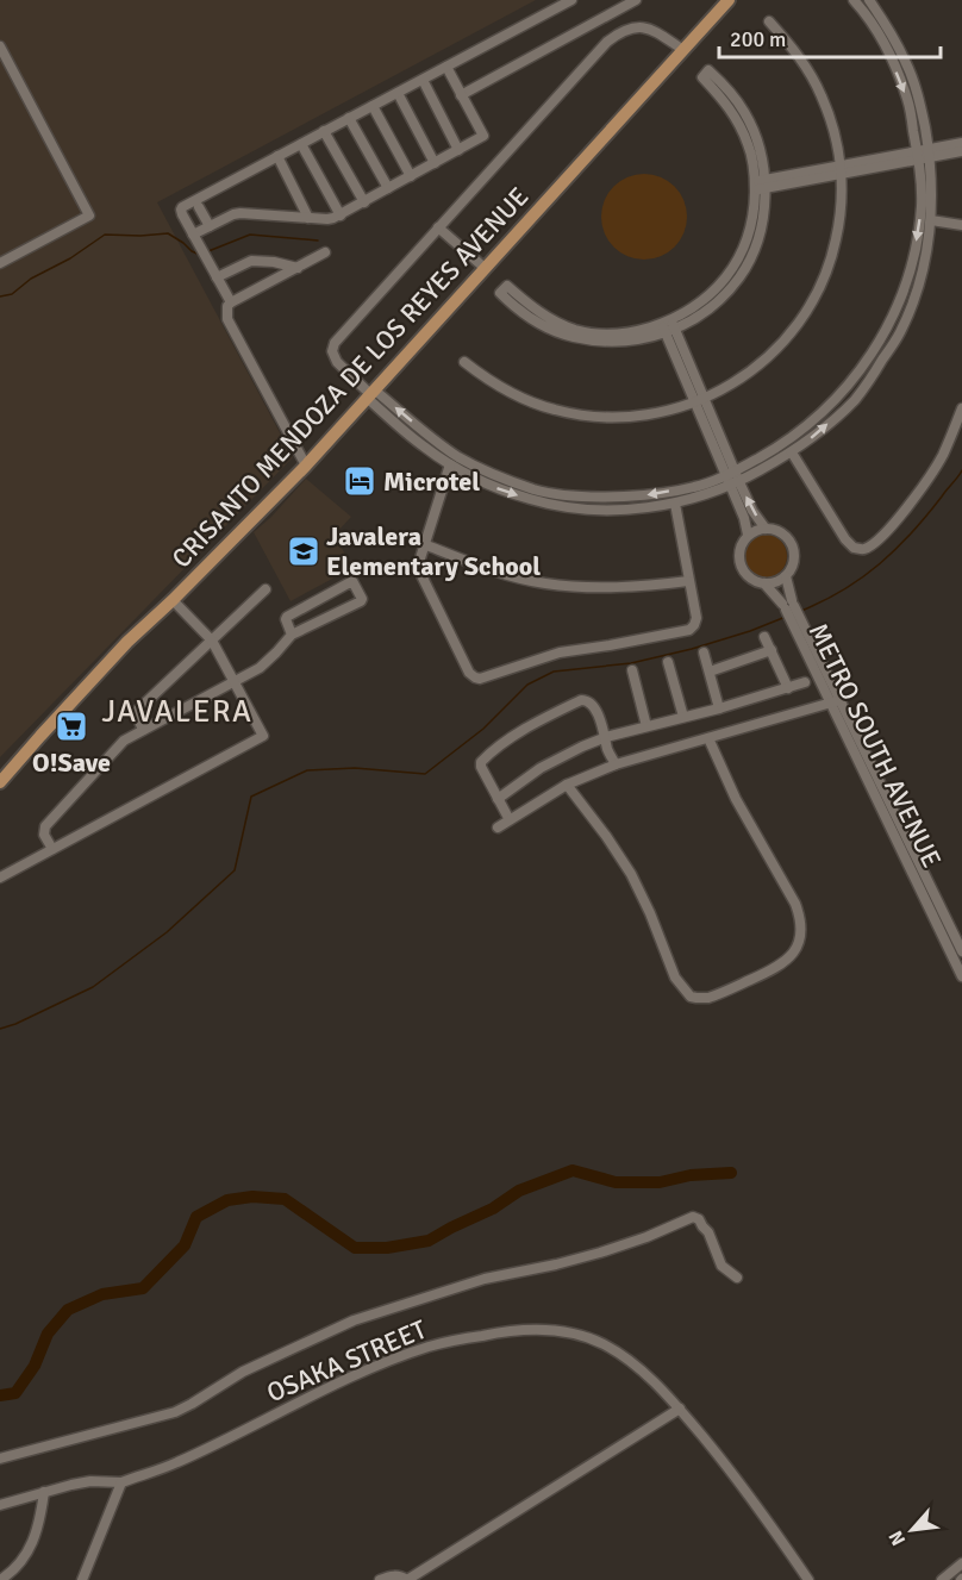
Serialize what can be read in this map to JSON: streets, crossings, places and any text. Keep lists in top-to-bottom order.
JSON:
{
  "streets": {
    "main road": ["CRISANTO MENDOZA DE LOS REYES AVENUE"],
    "street": ["METRO SOUTH AVENUE", "OSAKA STREET"]
  },
  "districts": ["JAVALERA"],
  "places": {
    "hotel": ["Microtel"],
    "school or university": ["Javalera Elementary School"],
    "supermarket": ["O!Save"]
  },
  "scale_bar": "200 m",
  "north": "bottom left"
}
